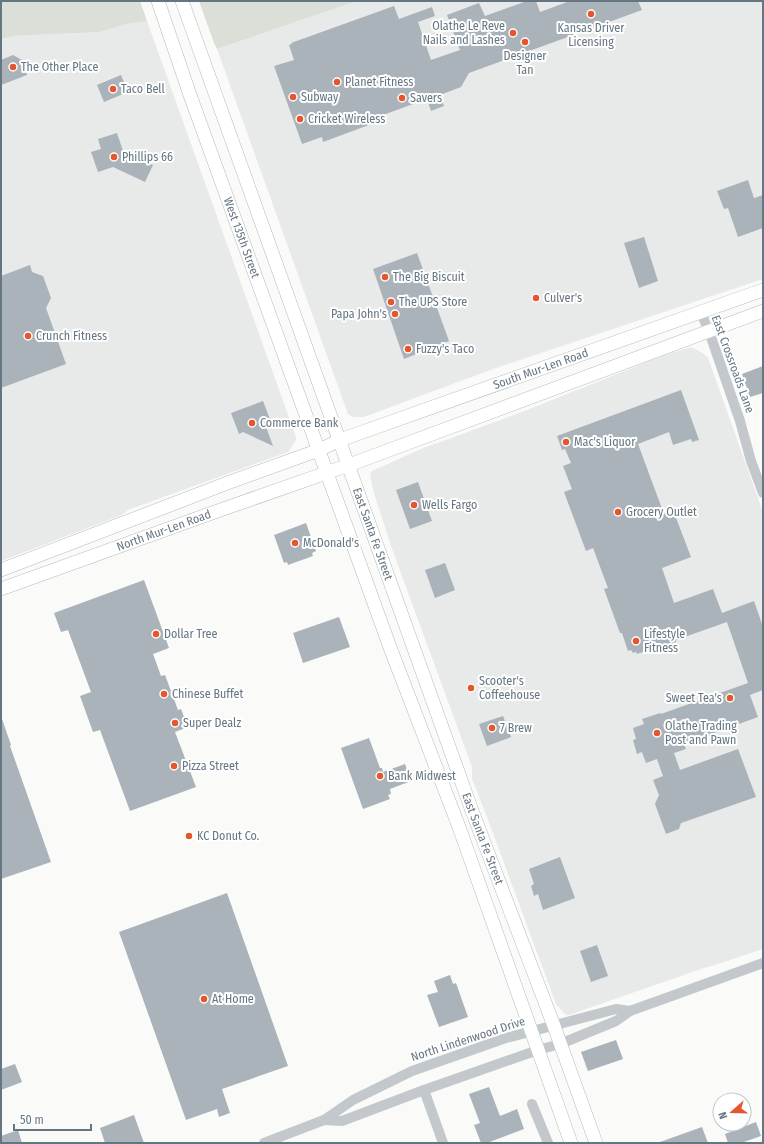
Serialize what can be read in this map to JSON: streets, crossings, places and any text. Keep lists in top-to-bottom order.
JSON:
{
  "streets": {
    "main road": [
      "West 135th Street",
      "South Mur-Len Road",
      "North Mur-Len Road",
      "East Santa Fe Street"
    ],
    "street": ["East Crossroads Lane", "North Lindenwood Drive"]
  },
  "crossings": [
    ["West 135th Street", "South Mur-Len Road"],
    ["West 135th Street", "North Mur-Len Road"],
    ["West 135th Street", "East Santa Fe Street"],
    ["East Crossroads Lane", "South Mur-Len Road"],
    ["South Mur-Len Road", "North Mur-Len Road"],
    ["South Mur-Len Road", "East Santa Fe Street"],
    ["North Mur-Len Road", "East Santa Fe Street"],
    ["East Santa Fe Street", "North Lindenwood Drive"]
  ],
  "places": [
    "Kansas Driver Licensing",
    "Olathe Le Reve Nails and Lashes",
    "Designer Tan",
    "The Other Place",
    "Planet Fitness",
    "Taco Bell",
    "Subway",
    "Savers",
    "Cricket Wireless",
    "Phillips 66",
    "The Big Biscuit",
    "Culver's",
    "The UPS Store",
    "Papa John's",
    "Crunch Fitness",
    "Fuzzy's Taco",
    "Commerce Bank",
    "Mac's Liquor",
    "Wells Fargo",
    "Grocery Outlet",
    "McDonald's",
    "Dollar Tree",
    "Lifestyle Fitness",
    "Scooter's Coffeehouse",
    "Chinese Buffet",
    "Sweet Tea's",
    "Super Dealz",
    "7 Brew",
    "Olathe Trading Post and Pawn",
    "Pizza Street",
    "Bank Midwest",
    "KC Donut Co.",
    "At Home"
  ],
  "scale_bar": "50 m",
  "north": "left"
}
